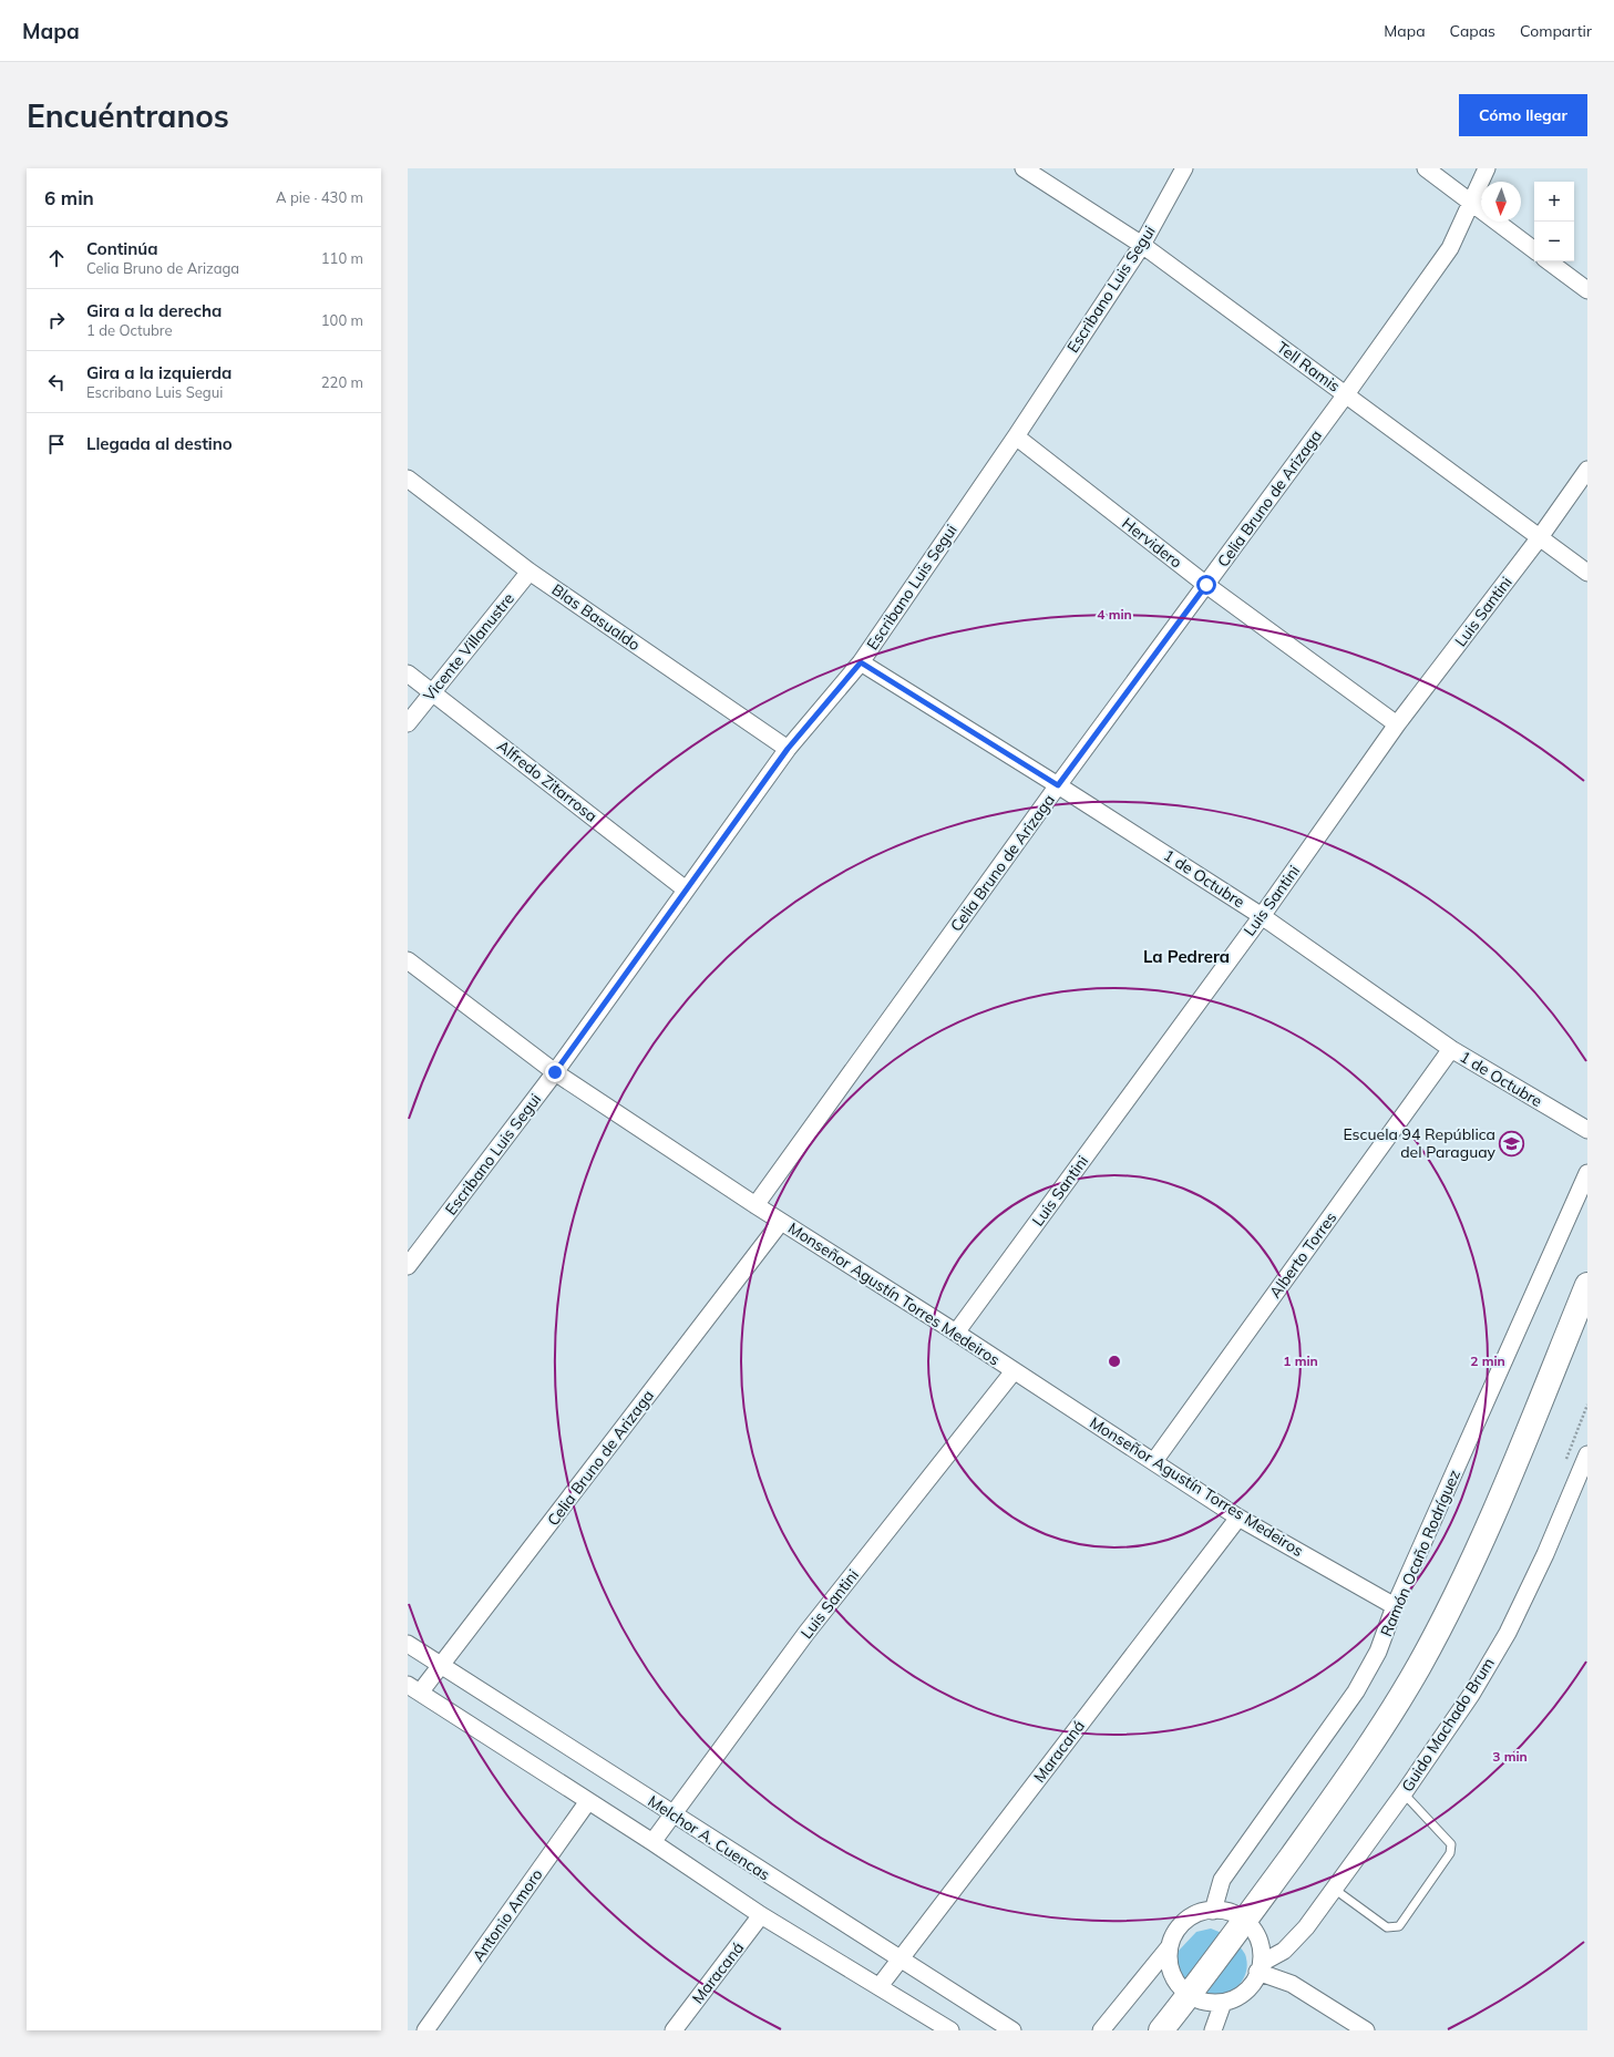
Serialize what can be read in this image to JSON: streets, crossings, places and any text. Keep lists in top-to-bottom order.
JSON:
{
  "streets": {
    "street": [
      "Escribano Luis Segui",
      "Tell Ramis",
      "Celia Bruno de Arizaga",
      "Hervidero",
      "Luis Santini",
      "Blas Basualdo",
      "Vicente Villanustre",
      "Alfredo Zitarrosa",
      "1 de Octubre",
      "Alberto Torres",
      "Monseñor Agustín Torres Medeiros",
      "Ramón Ocaño Rodríguez",
      "Guido Machado Brum",
      "Maracaná",
      "Melchor A. Cuencas",
      "Antonio Amoro"
    ]
  },
  "crossings": [
    ["Escribano Luis Segui", "Tell Ramis"],
    ["Escribano Luis Segui", "Hervidero"],
    ["Escribano Luis Segui", "Blas Basualdo"],
    ["Escribano Luis Segui", "Alfredo Zitarrosa"],
    ["Escribano Luis Segui", "1 de Octubre"],
    ["Escribano Luis Segui", "Monseñor Agustín Torres Medeiros"],
    ["Tell Ramis", "Celia Bruno de Arizaga"],
    ["Tell Ramis", "Luis Santini"],
    ["Celia Bruno de Arizaga", "Hervidero"],
    ["Celia Bruno de Arizaga", "1 de Octubre"],
    ["Celia Bruno de Arizaga", "Monseñor Agustín Torres Medeiros"],
    ["Celia Bruno de Arizaga", "Melchor A. Cuencas"],
    ["Hervidero", "Luis Santini"],
    ["Luis Santini", "1 de Octubre"],
    ["Luis Santini", "Monseñor Agustín Torres Medeiros"],
    ["Luis Santini", "Melchor A. Cuencas"],
    ["Blas Basualdo", "Vicente Villanustre"],
    ["Vicente Villanustre", "Alfredo Zitarrosa"],
    ["1 de Octubre", "Alberto Torres"],
    ["Alberto Torres", "Monseñor Agustín Torres Medeiros"],
    ["Monseñor Agustín Torres Medeiros", "Ramón Ocaño Rodríguez"],
    ["Monseñor Agustín Torres Medeiros", "Maracaná"],
    ["Maracaná", "Melchor A. Cuencas"]
  ],
  "districts": ["La Pedrera"],
  "places": {
    "school or university": ["Escuela 94 República del Paraguay"]
  },
  "north": "bottom",
  "page": {
    "header": "Mapa",
    "nav": ["Mapa", "Capas", "Compartir"],
    "buttons": "Cómo llegar",
    "title": "Encuéntranos",
    "heading": ["6 min", "A pie · 430 m"],
    "map_buttons": ["+", "−"],
    "list": [
      ["Continúa", "Celia Bruno de Arizaga", "110 m"],
      ["Gira a la derecha", "1 de Octubre", "100 m"],
      ["Gira a la izquierda", "Escribano Luis Segui", "220 m"],
      "Llegada al destino"
    ]
  },
  "rings": [
    "4 min",
    "1 min",
    "2 min",
    "3 min"
  ]
}
